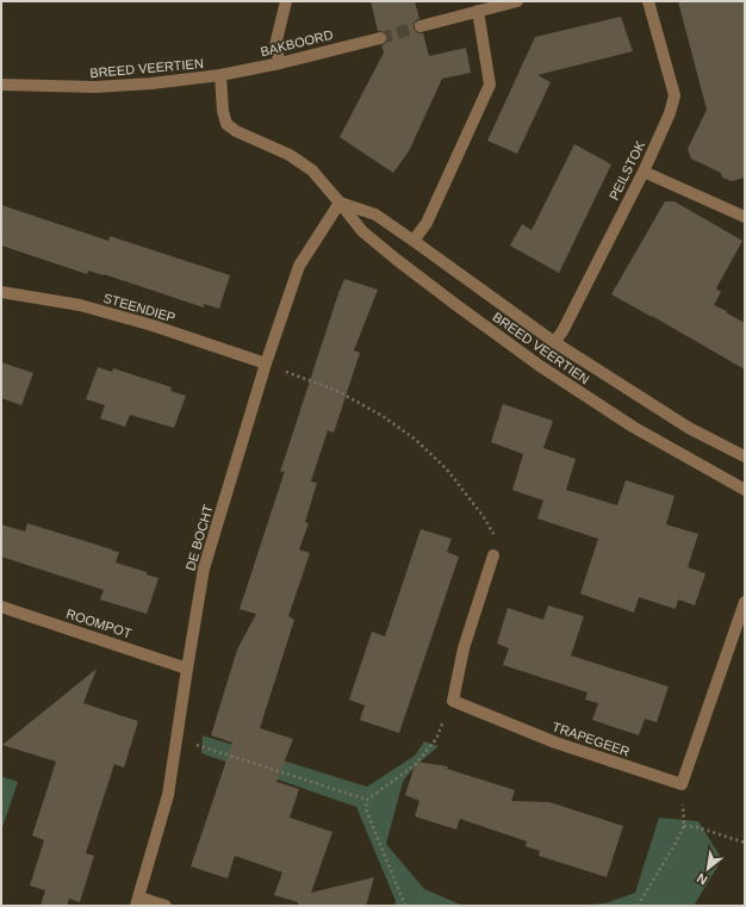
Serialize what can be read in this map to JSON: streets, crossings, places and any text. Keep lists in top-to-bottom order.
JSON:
{
  "streets": {
    "street": [
      "BAKBOORD",
      "BREED VEERTIEN",
      "PEILSTOK",
      "STEENDIEP",
      "DE BOCHT",
      "ROOMPOT",
      "TRAPEGEER"
    ]
  },
  "crossings": [
    ["BAKBOORD", "BREED VEERTIEN"],
    ["BREED VEERTIEN", "PEILSTOK"],
    ["BREED VEERTIEN", "DE BOCHT"],
    ["STEENDIEP", "DE BOCHT"],
    ["DE BOCHT", "ROOMPOT"]
  ],
  "north": "bottom left"
}
